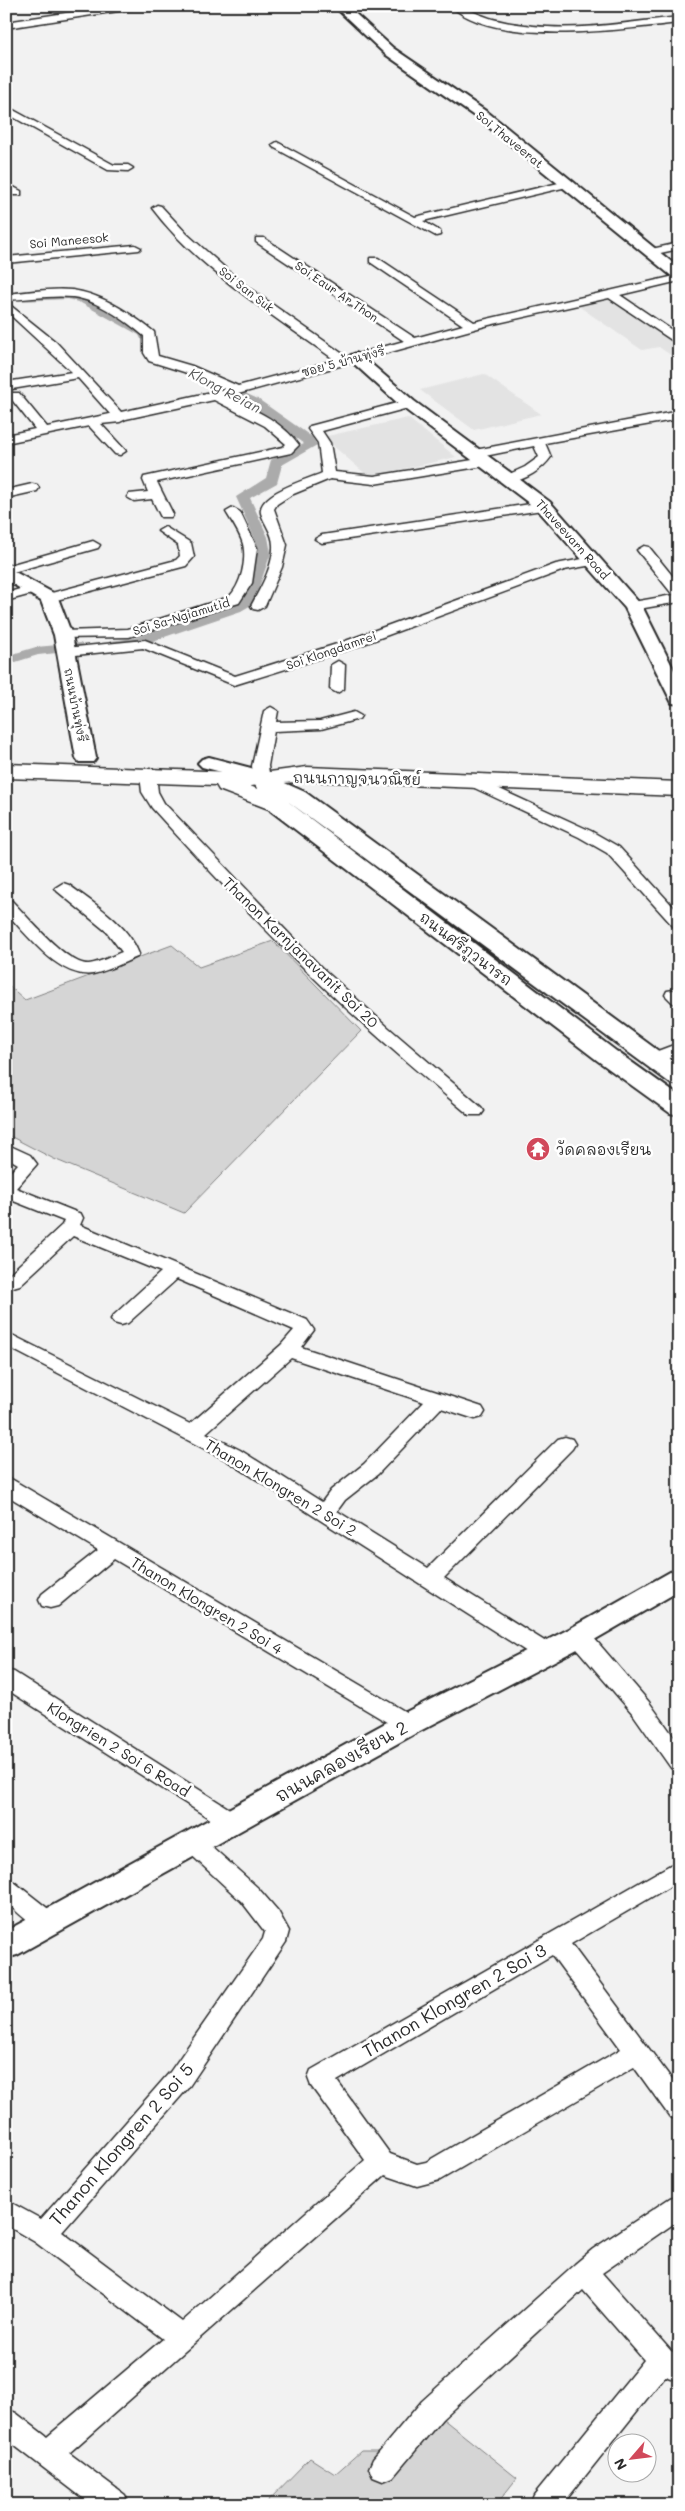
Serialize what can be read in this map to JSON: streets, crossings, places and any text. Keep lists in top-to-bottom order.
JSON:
{
  "streets": {
    "main road": ["ถนนกาญจนวณิชย์", "ถนนศรีภูวนารถ"],
    "street": [
      "Soi Thaveerat",
      "Soi Maneesok",
      "Soi San Suk",
      "Soi Eaur Ar Thon",
      "ซอย 5 บ้านทุ่งรี",
      "Thaveevarn Road",
      "Soi Sa-Ngiamutid",
      "Soi Klongdamrei",
      "ถนนบ้านทุ่งรี",
      "Thanon Karnjanavanit Soi 20",
      "Thanon Klongren 2 Soi 2",
      "Thanon Klongren 2 Soi 4",
      "Klongrien 2 Soi 6 Road",
      "ถนนคลองเรียน 2",
      "Thanon Klongren 2 Soi 3",
      "Thanon Klongren 2 Soi 5"
    ]
  },
  "crossings": [
    ["Soi Thaveerat", "ซอย 5 บ้านทุ่งรี"],
    ["Soi San Suk", "ซอย 5 บ้านทุ่งรี"],
    ["Soi San Suk", "Thaveevarn Road"],
    ["Soi Eaur Ar Thon", "ซอย 5 บ้านทุ่งรี"],
    ["ซอย 5 บ้านทุ่งรี", "Thaveevarn Road"],
    ["Thaveevarn Road", "Soi Klongdamrei"],
    ["Soi Sa-Ngiamutid", "Soi Klongdamrei"],
    ["Soi Sa-Ngiamutid", "ถนนบ้านทุ่งรี"],
    ["Soi Klongdamrei", "ถนนบ้านทุ่งรี"],
    ["ถนนบ้านทุ่งรี", "ถนนกาญจนวณิชย์"],
    ["ถนนกาญจนวณิชย์", "ถนนศรีภูวนารถ"],
    ["ถนนกาญจนวณิชย์", "Thanon Karnjanavanit Soi 20"],
    ["Thanon Klongren 2 Soi 2", "ถนนคลองเรียน 2"],
    ["Thanon Klongren 2 Soi 4", "ถนนคลองเรียน 2"],
    ["Klongrien 2 Soi 6 Road", "ถนนคลองเรียน 2"],
    ["ถนนคลองเรียน 2", "Thanon Klongren 2 Soi 5"]
  ],
  "water": ["Klong Reian"],
  "places": {
    "temple": ["วัดคลองเรียน"]
  },
  "north": "bottom left"
}
